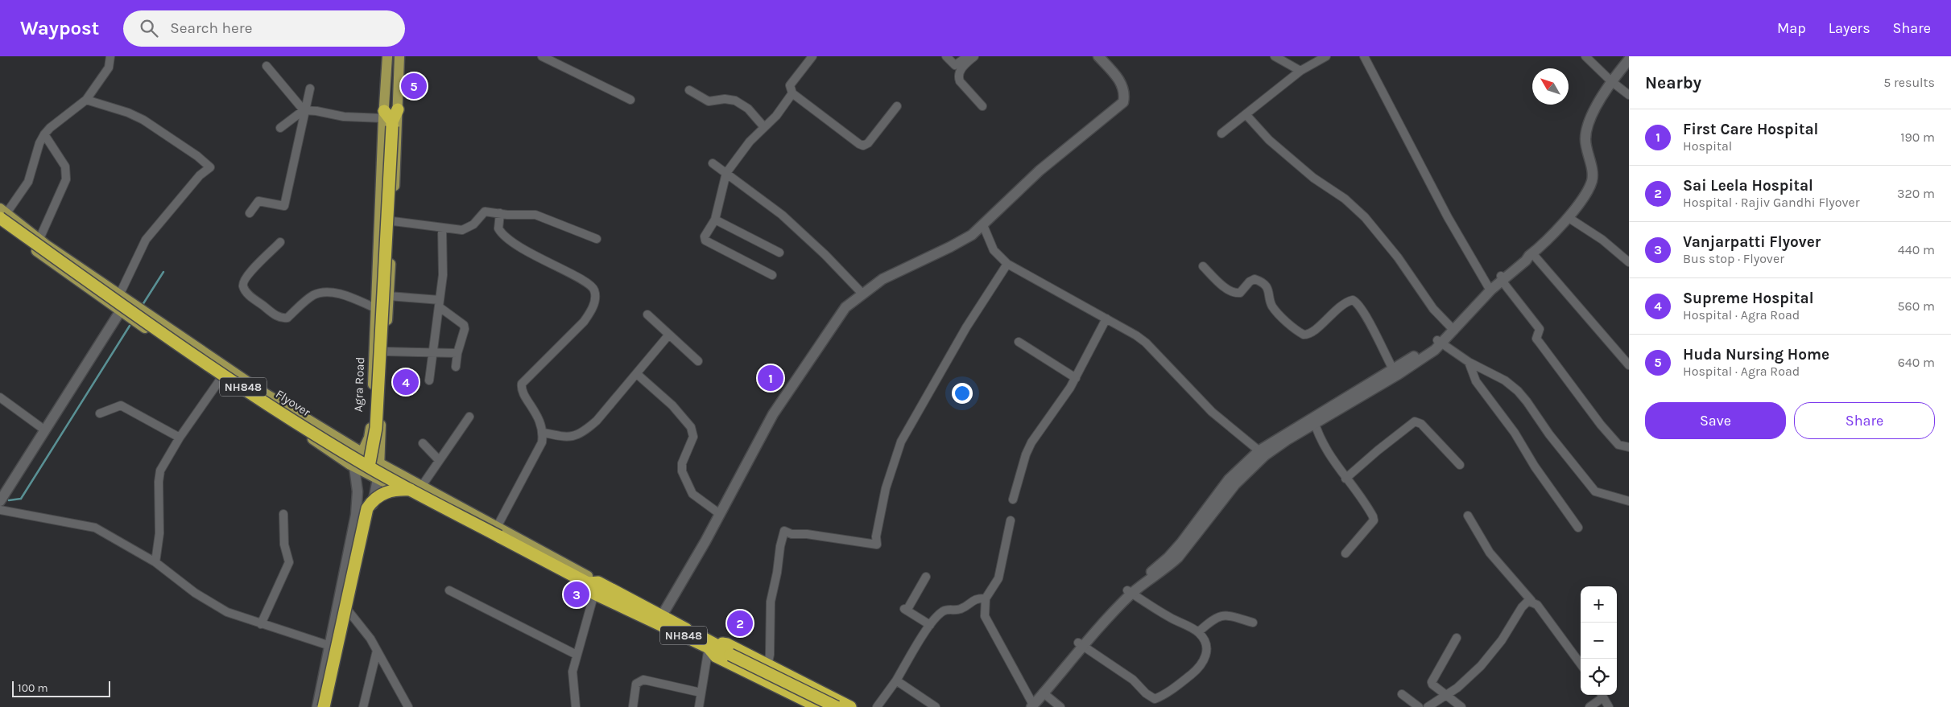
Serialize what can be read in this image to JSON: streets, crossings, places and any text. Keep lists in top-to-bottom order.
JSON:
{
  "streets": {
    "highway": ["NH848", "Flyover"],
    "main road": ["Agra Road"]
  },
  "crossings": [
    ["Agra Road", "Flyover"],
    ["NH848", "Flyover"]
  ],
  "scale_bar": "100 m",
  "north": "top left",
  "page": {
    "header": "Waypost",
    "search": "Search here",
    "nav": ["Map", "Layers", "Share"],
    "heading": ["Nearby", "5 results"],
    "pins": [
      "5",
      "1",
      "4",
      "3",
      "2"
    ],
    "list": [
      {
        "mark": "1",
        "name": "First Care Hospital",
        "note": "Hospital",
        "value": "190 m"
      },
      {
        "mark": "2",
        "name": "Sai Leela Hospital",
        "note": "Hospital · Rajiv Gandhi Flyover",
        "value": "320 m"
      },
      {
        "mark": "3",
        "name": "Vanjarpatti Flyover",
        "note": "Bus stop · Flyover",
        "value": "440 m"
      },
      {
        "mark": "4",
        "name": "Supreme Hospital",
        "note": "Hospital · Agra Road",
        "value": "560 m"
      },
      {
        "mark": "5",
        "name": "Huda Nursing Home",
        "note": "Hospital · Agra Road",
        "value": "640 m"
      }
    ],
    "buttons": ["Save", "Share"],
    "map_buttons": ["+", "−"],
    "scale": "100 m"
  }
}
